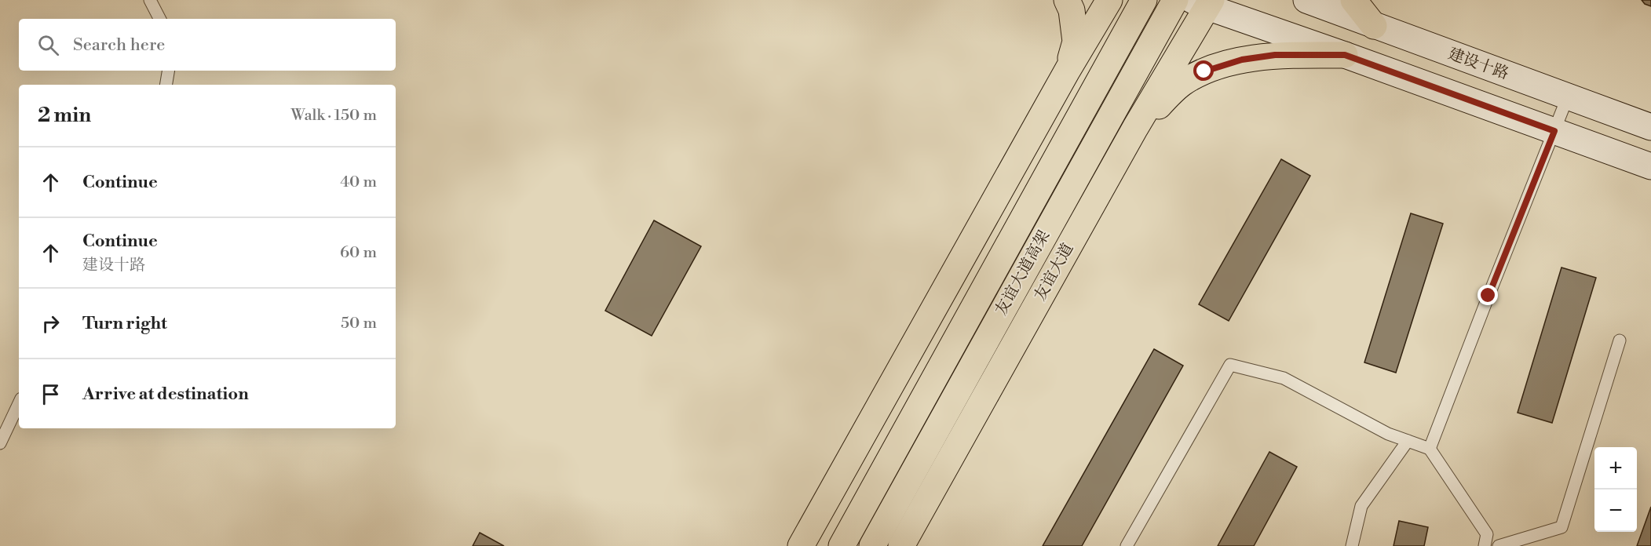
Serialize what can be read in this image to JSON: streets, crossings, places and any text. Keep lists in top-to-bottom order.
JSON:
{
  "streets": {
    "main road": ["建设十路", "友谊大道", "友谊大道高架"]
  },
  "page": {
    "search": "Search here",
    "heading": ["2 min", "Walk · 150 m"],
    "list": [
      ["Continue", "40 m"],
      ["Continue", "建设十路", "60 m"],
      ["Turn right", "50 m"],
      "Arrive at destination"
    ],
    "map_buttons": ["+", "−"]
  }
}
